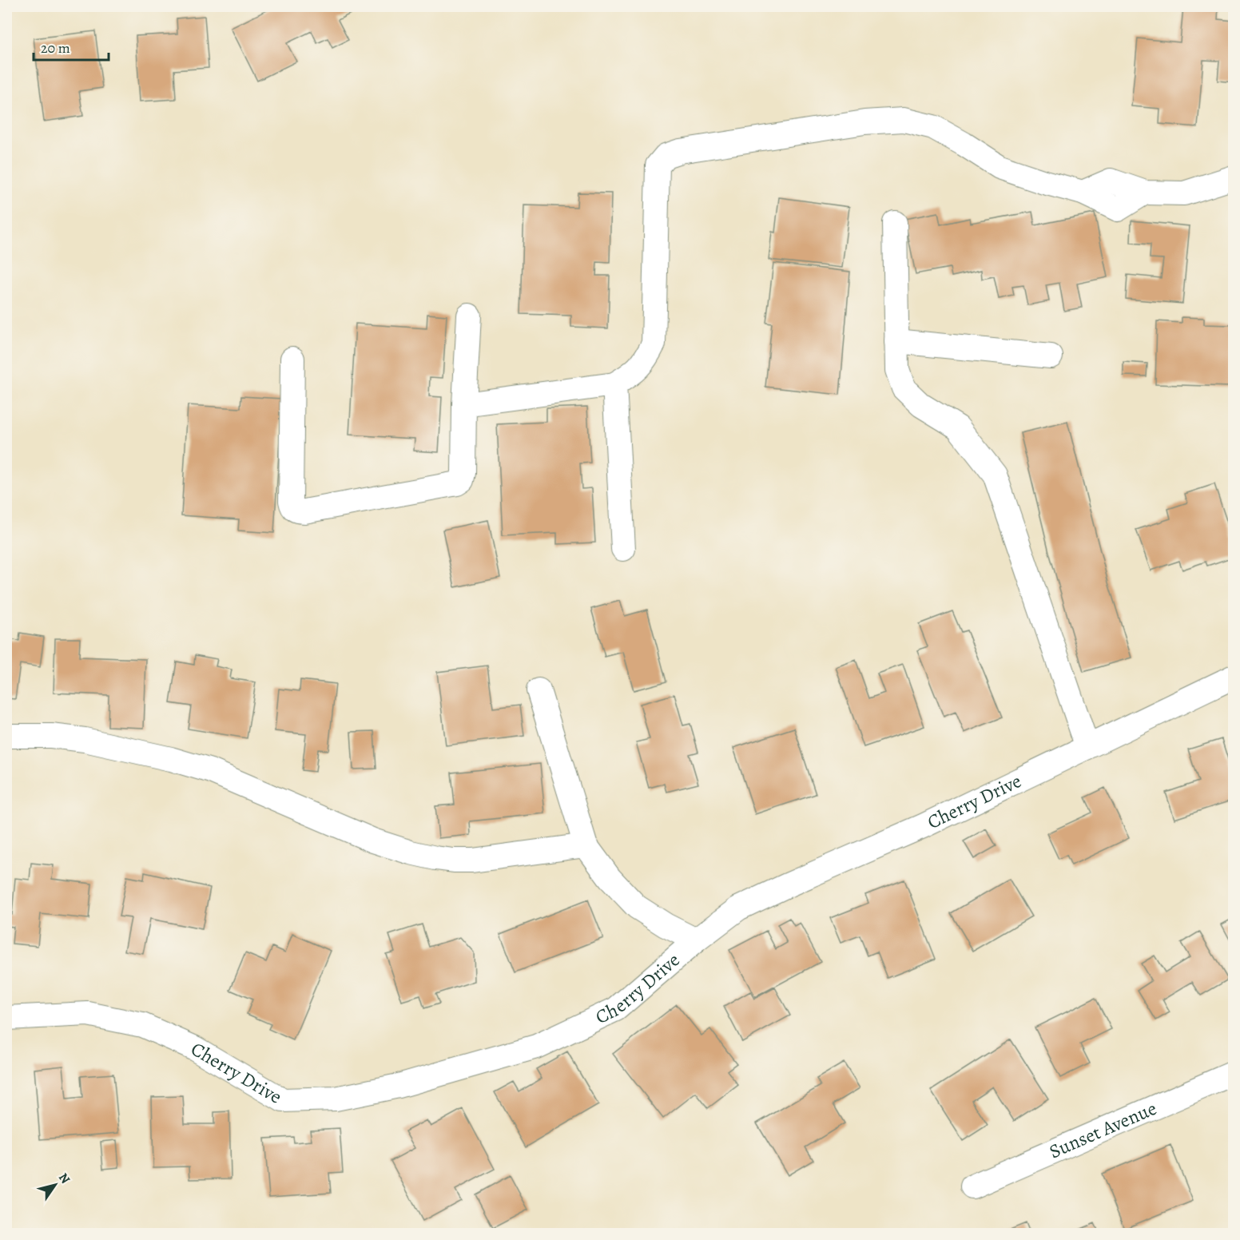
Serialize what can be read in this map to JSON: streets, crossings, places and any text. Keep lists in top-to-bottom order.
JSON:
{
  "streets": {
    "street": ["Cherry Drive", "Sunset Avenue"]
  },
  "scale_bar": "20 m",
  "north": "top right"
}
